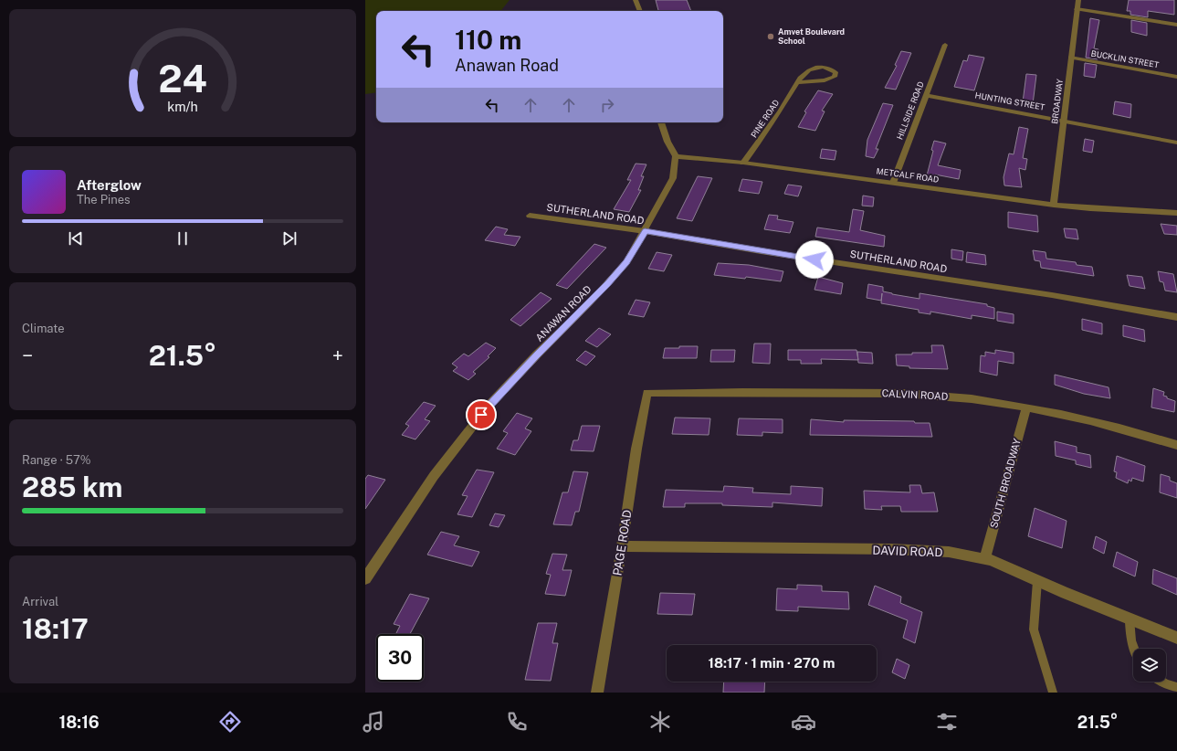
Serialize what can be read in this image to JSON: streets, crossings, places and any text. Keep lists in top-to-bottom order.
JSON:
{
  "streets": {
    "street": [
      "BUCKLIN STREET",
      "HUNTING STREET",
      "BROADWAY",
      "HILLSIDE ROAD",
      "PINE ROAD",
      "METCALF ROAD",
      "SUTHERLAND ROAD",
      "ANAWAN ROAD",
      "CALVIN ROAD",
      "SOUTH BROADWAY",
      "PAGE ROAD",
      "DAVID ROAD"
    ]
  },
  "crossings": [
    ["BUCKLIN STREET", "BROADWAY"],
    ["HUNTING STREET", "BROADWAY"],
    ["HUNTING STREET", "HILLSIDE ROAD"],
    ["BROADWAY", "METCALF ROAD"],
    ["HILLSIDE ROAD", "METCALF ROAD"],
    ["PINE ROAD", "METCALF ROAD"],
    ["METCALF ROAD", "ANAWAN ROAD"],
    ["SUTHERLAND ROAD", "ANAWAN ROAD"],
    ["CALVIN ROAD", "SOUTH BROADWAY"],
    ["CALVIN ROAD", "PAGE ROAD"],
    ["SOUTH BROADWAY", "DAVID ROAD"],
    ["PAGE ROAD", "DAVID ROAD"]
  ],
  "places": ["Amvet Boulevard School"],
  "page": {
    "turn": ["110 m", "Anawan Road"],
    "song": ["Afterglow", "The Pines"],
    "tile": [
      "Climate",
      ["Range · 57%", "285 km"],
      ["Arrival", "18:17"]
    ],
    "heat": ["−", "21.5°", "+"],
    "limit": "30",
    "trip": "18:17 · 1 min · 270 m",
    "tabs": ["18:16", "21.5°"],
    "gauge": ["24", "km/h"]
  }
}
